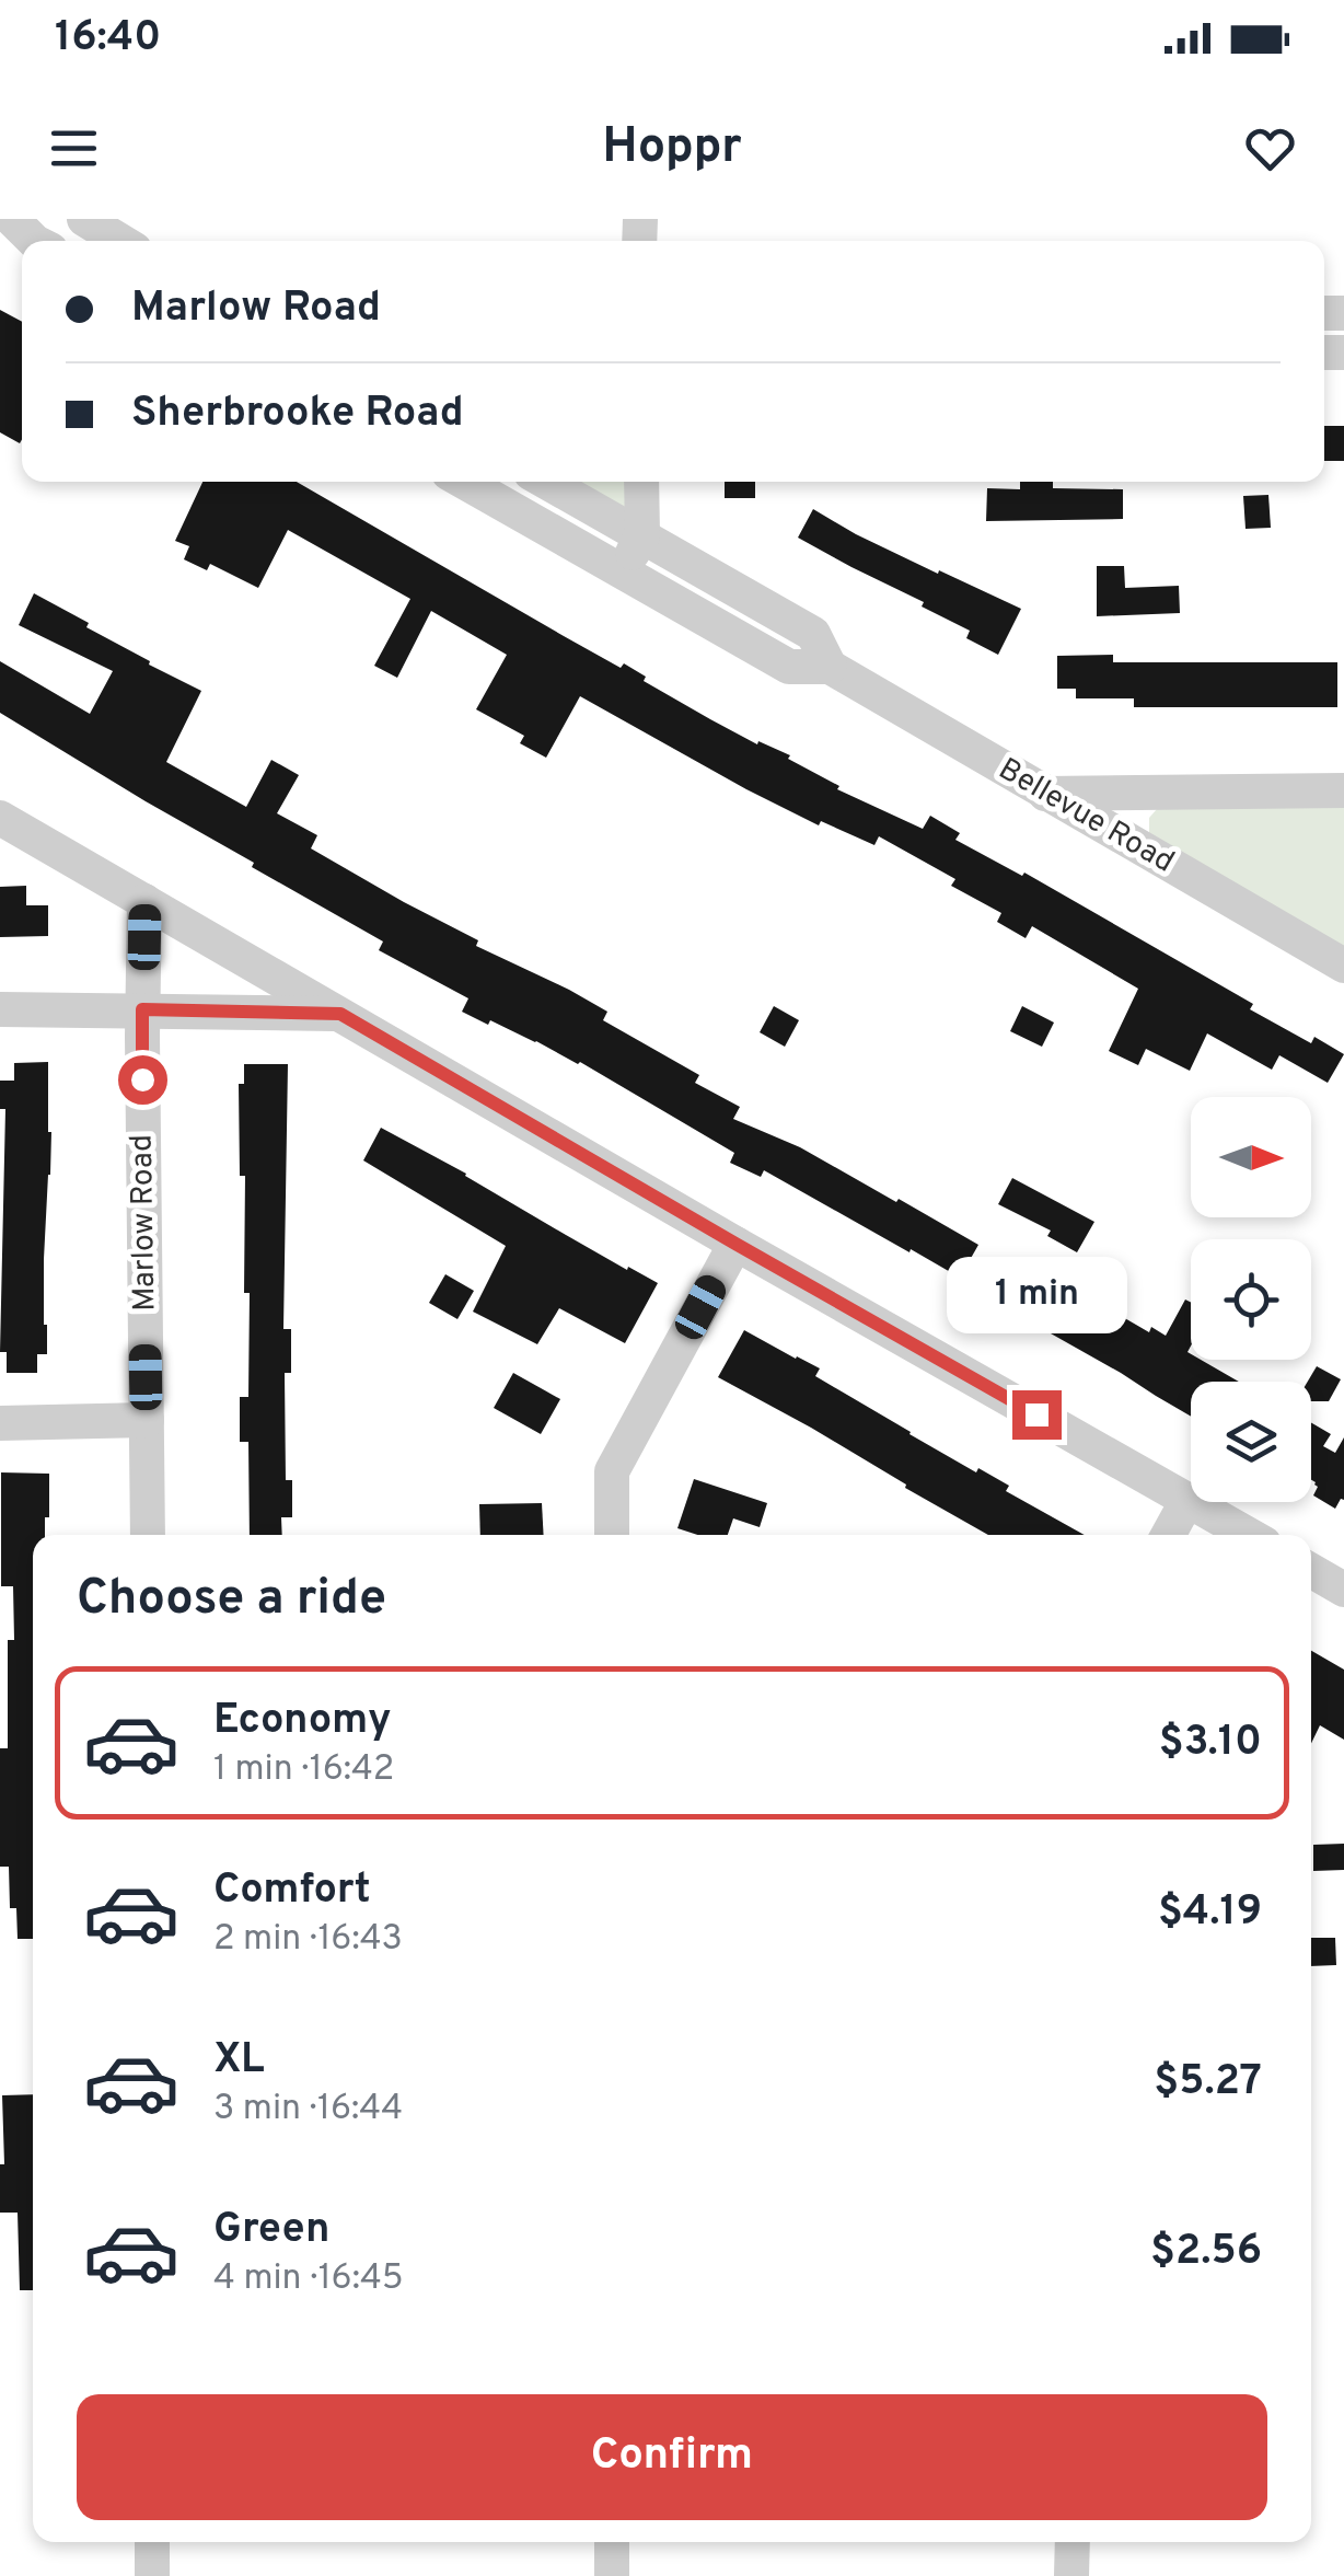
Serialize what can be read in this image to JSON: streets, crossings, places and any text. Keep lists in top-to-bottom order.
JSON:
{
  "streets": {
    "street": ["Bellevue Road", "Marlow Road"]
  },
  "north": "right",
  "page": {
    "status": "16:40",
    "header": "Hoppr",
    "banner": ["Marlow Road", "Sherbrooke Road"],
    "bubble": "1 min",
    "heading": "Choose a ride",
    "list": [
      {
        "name": "Economy",
        "note": "1 min · 16:42",
        "value": "$3.10"
      },
      {
        "name": "Comfort",
        "note": "2 min · 16:43",
        "value": "$4.19"
      },
      {
        "name": "XL",
        "note": "3 min · 16:44",
        "value": "$5.27"
      },
      {
        "name": "Green",
        "note": "4 min · 16:45",
        "value": "$2.56"
      }
    ],
    "buttons": "Confirm"
  }
}
